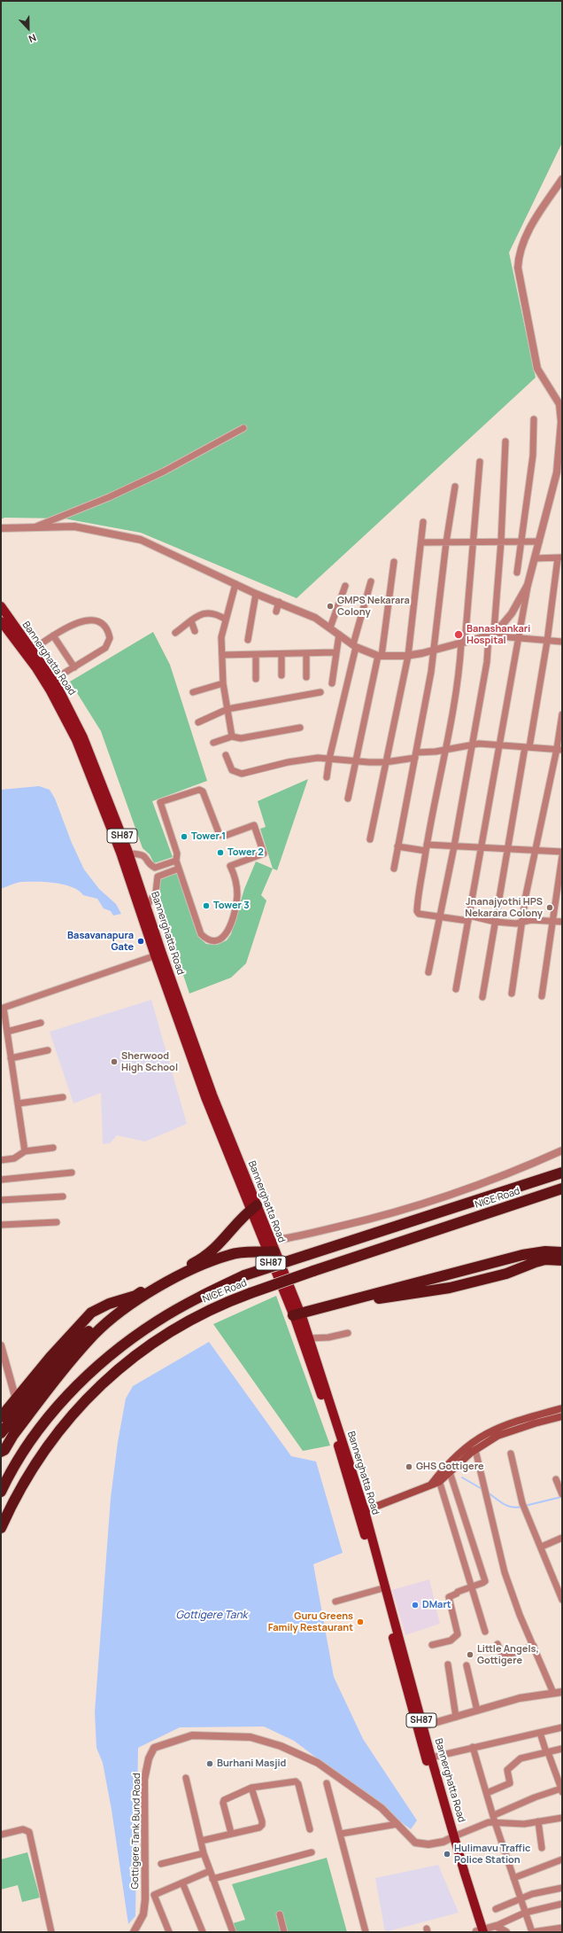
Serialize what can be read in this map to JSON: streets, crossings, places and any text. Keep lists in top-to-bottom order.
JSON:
{
  "streets": {
    "highway": ["NICE Road"],
    "main road": ["Bannerghatta Road", "SH87"],
    "street": ["Gottigere Tank Bund Road"]
  },
  "crossings": [
    ["Bannerghatta Road", "Gottigere Tank Bund Road"]
  ],
  "water": ["Gottigere Tank"],
  "places": [
    "GMPS Nekarara Colony",
    "Banashankari Hospital",
    "Tower 1",
    "Tower 2",
    "Tower 3",
    "Jnanajyothi HPS Nekarara Colony",
    "Basavanapura Gate",
    "Sherwood High School",
    "GHS Gottigere",
    "DMart",
    "Guru Greens Family Restaurant",
    "Little Angels, Gottigere",
    "Burhani Masjid",
    "Hulimavu Traffic Police Station"
  ],
  "north": "bottom"
}
